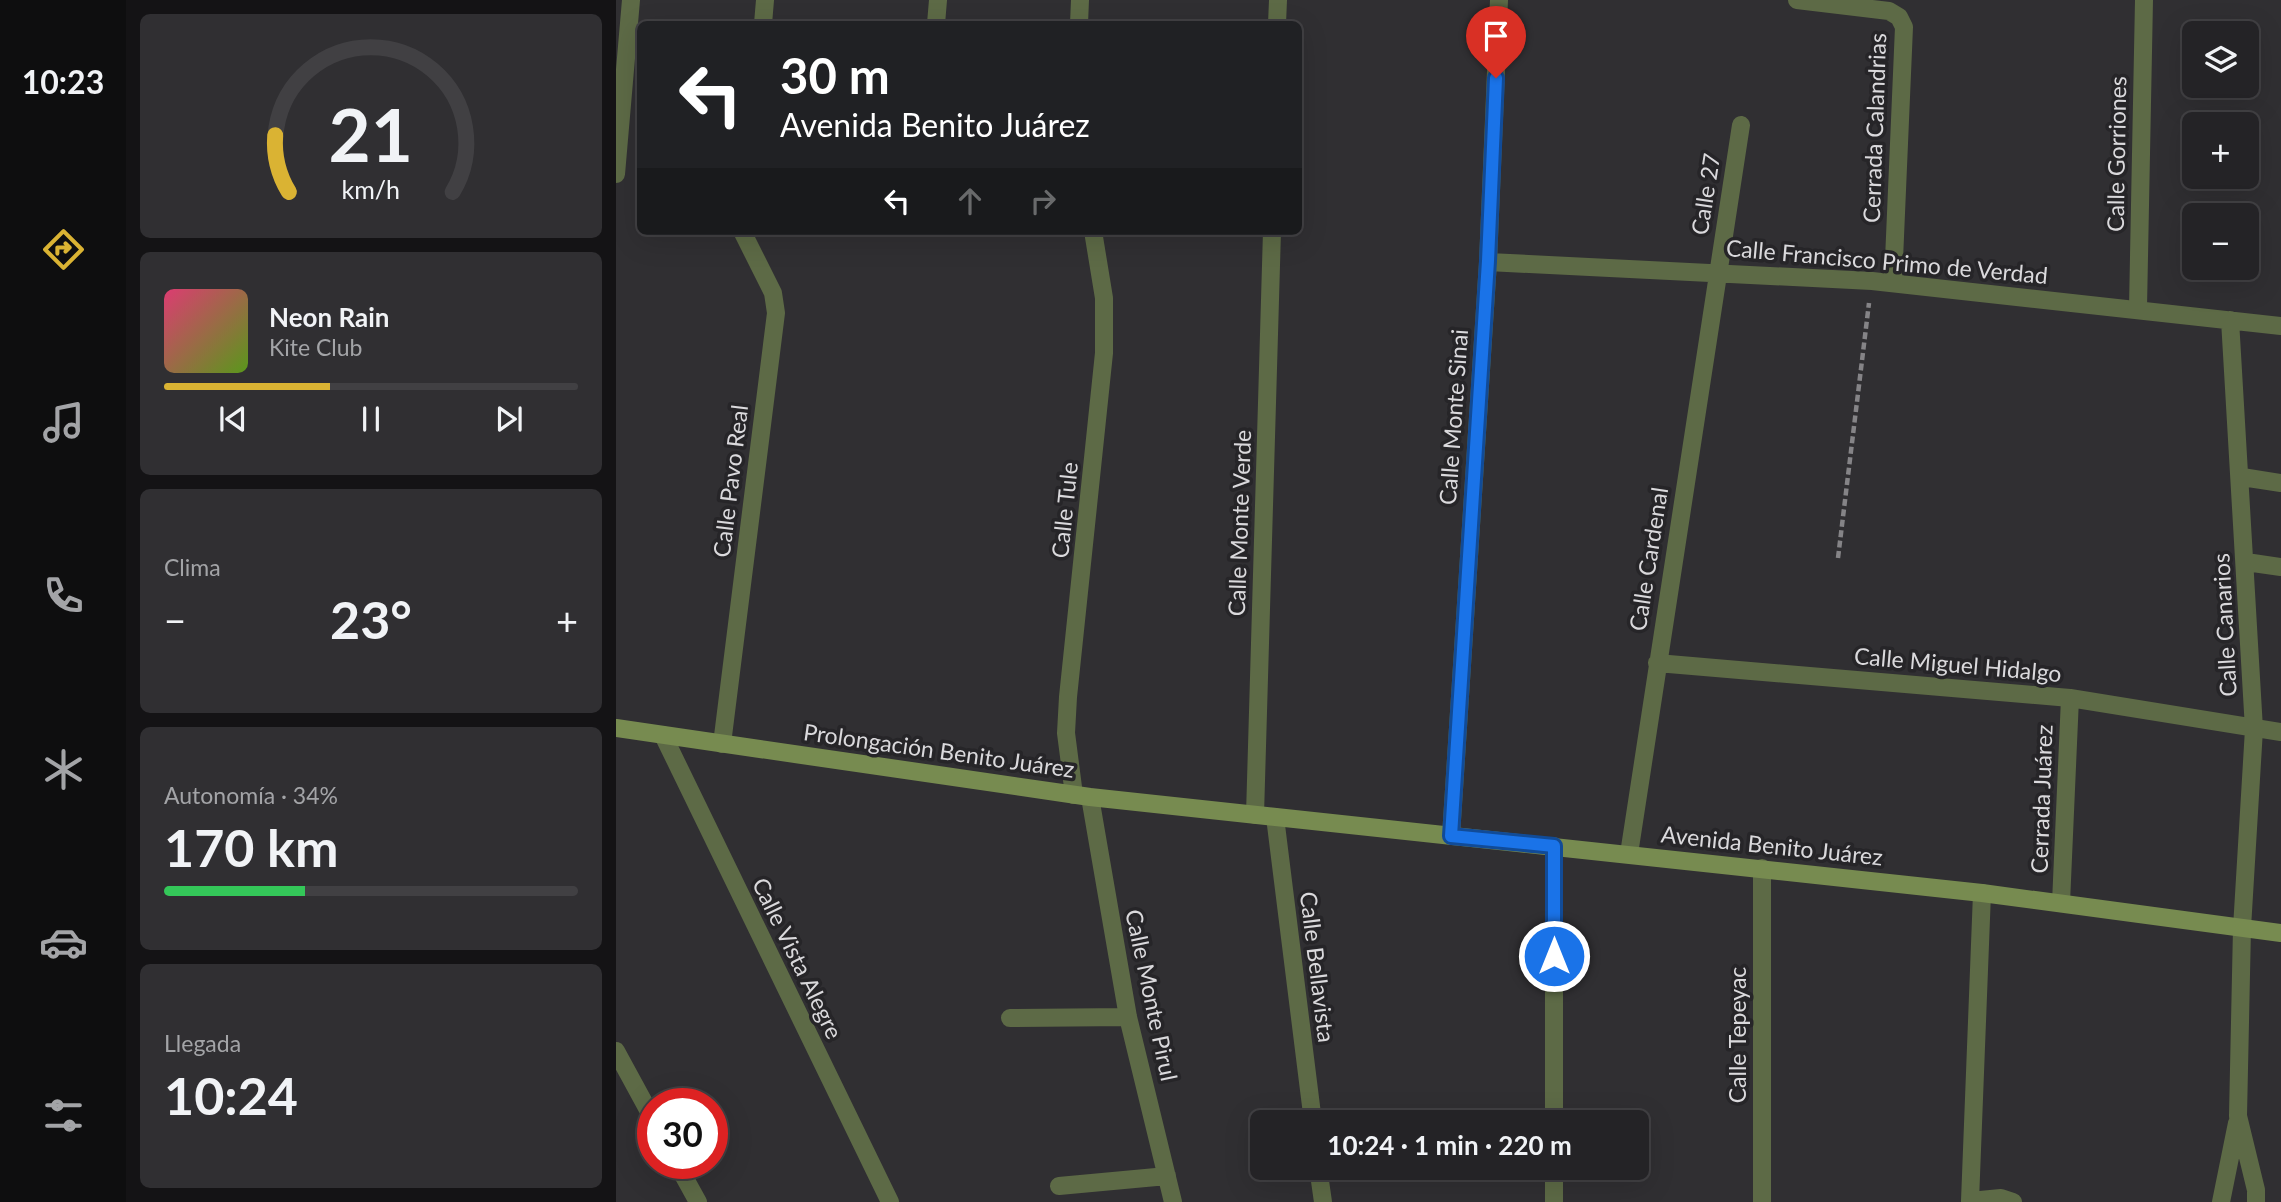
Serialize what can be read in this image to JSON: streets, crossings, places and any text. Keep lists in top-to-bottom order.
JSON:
{
  "streets": {
    "main road": ["Prolongación Benito Juárez", "Avenida Benito Juárez"],
    "street": [
      "Cerrada Calandrias",
      "Calle Gorriones",
      "Calle 27",
      "Calle Francisco Primo de Verdad",
      "Calle Monte Sinai",
      "Calle Pavo Real",
      "Calle Tule",
      "Calle Monte Verde",
      "Calle Cardenal",
      "Calle Canarios",
      "Calle Miguel Hidalgo",
      "Cerrada Juárez",
      "Calle Vista Alegre",
      "Calle Bellavista",
      "Calle Monte Pirul",
      "Calle Tepeyac"
    ]
  },
  "crossings": [
    ["Cerrada Calandrias", "Calle Francisco Primo de Verdad"],
    ["Calle Gorriones", "Calle Francisco Primo de Verdad"],
    ["Calle 27", "Calle Francisco Primo de Verdad"],
    ["Calle 27", "Calle Cardenal"],
    ["Calle Francisco Primo de Verdad", "Calle Monte Sinai"],
    ["Calle Francisco Primo de Verdad", "Calle Cardenal"],
    ["Calle Francisco Primo de Verdad", "Calle Canarios"],
    ["Calle Monte Sinai", "Avenida Benito Juárez"],
    ["Calle Pavo Real", "Prolongación Benito Juárez"],
    ["Calle Tule", "Prolongación Benito Juárez"],
    ["Calle Tule", "Calle Monte Pirul"],
    ["Calle Monte Verde", "Prolongación Benito Juárez"],
    ["Calle Monte Verde", "Avenida Benito Juárez"],
    ["Calle Cardenal", "Calle Miguel Hidalgo"],
    ["Calle Cardenal", "Avenida Benito Juárez"],
    ["Calle Canarios", "Calle Miguel Hidalgo"],
    ["Calle Canarios", "Avenida Benito Juárez"],
    ["Calle Miguel Hidalgo", "Cerrada Juárez"],
    ["Prolongación Benito Juárez", "Avenida Benito Juárez"],
    ["Prolongación Benito Juárez", "Calle Vista Alegre"],
    ["Prolongación Benito Juárez", "Calle Monte Pirul"],
    ["Cerrada Juárez", "Avenida Benito Juárez"],
    ["Avenida Benito Juárez", "Calle Bellavista"],
    ["Avenida Benito Juárez", "Calle Tepeyac"]
  ],
  "page": {
    "tabs": "10:23",
    "map_buttons": ["+", "−"],
    "turn": ["30 m", "Avenida Benito Juárez"],
    "song": ["Neon Rain", "Kite Club"],
    "tile": [
      "Clima",
      ["Autonomía · 34%", "170 km"],
      ["Llegada", "10:24"]
    ],
    "heat": ["−", "23°", "+"],
    "limit": "30",
    "trip": "10:24 · 1 min · 220 m",
    "gauge": ["21", "km/h"]
  }
}
